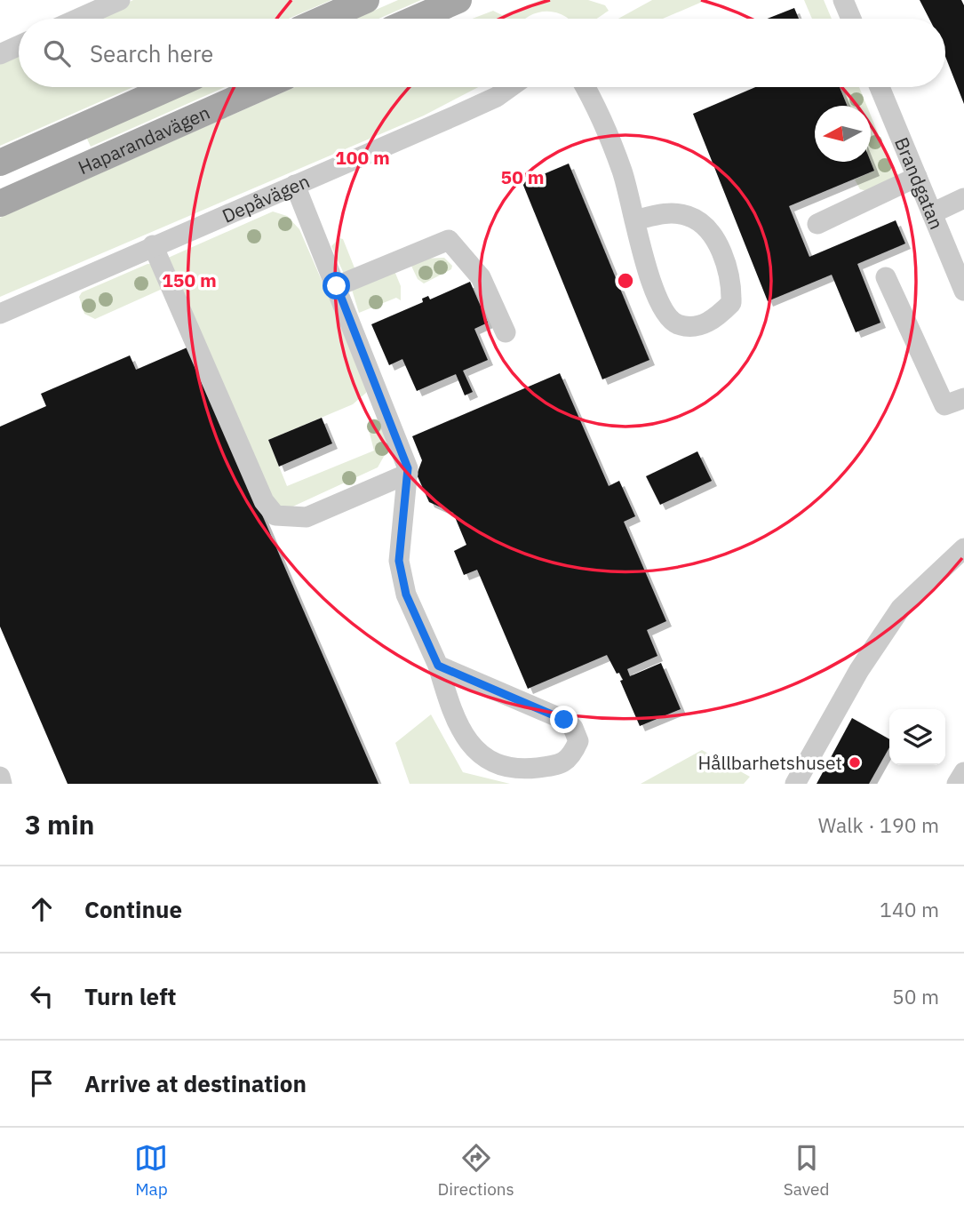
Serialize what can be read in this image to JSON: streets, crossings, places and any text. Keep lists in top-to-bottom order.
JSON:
{
  "streets": {
    "main road": ["Haparandavägen"],
    "street": ["Brandgatan", "Depåvägen"]
  },
  "places": ["Hållbarhetshuset"],
  "north": "left",
  "page": {
    "search": "Search here",
    "heading": ["3 min", "Walk · 190 m"],
    "list": [
      ["Continue", "140 m"],
      ["Turn left", "50 m"],
      "Arrive at destination"
    ],
    "nav": ["Map", "Directions", "Saved"]
  },
  "rings": ["100 m", "50 m", "150 m"]
}
